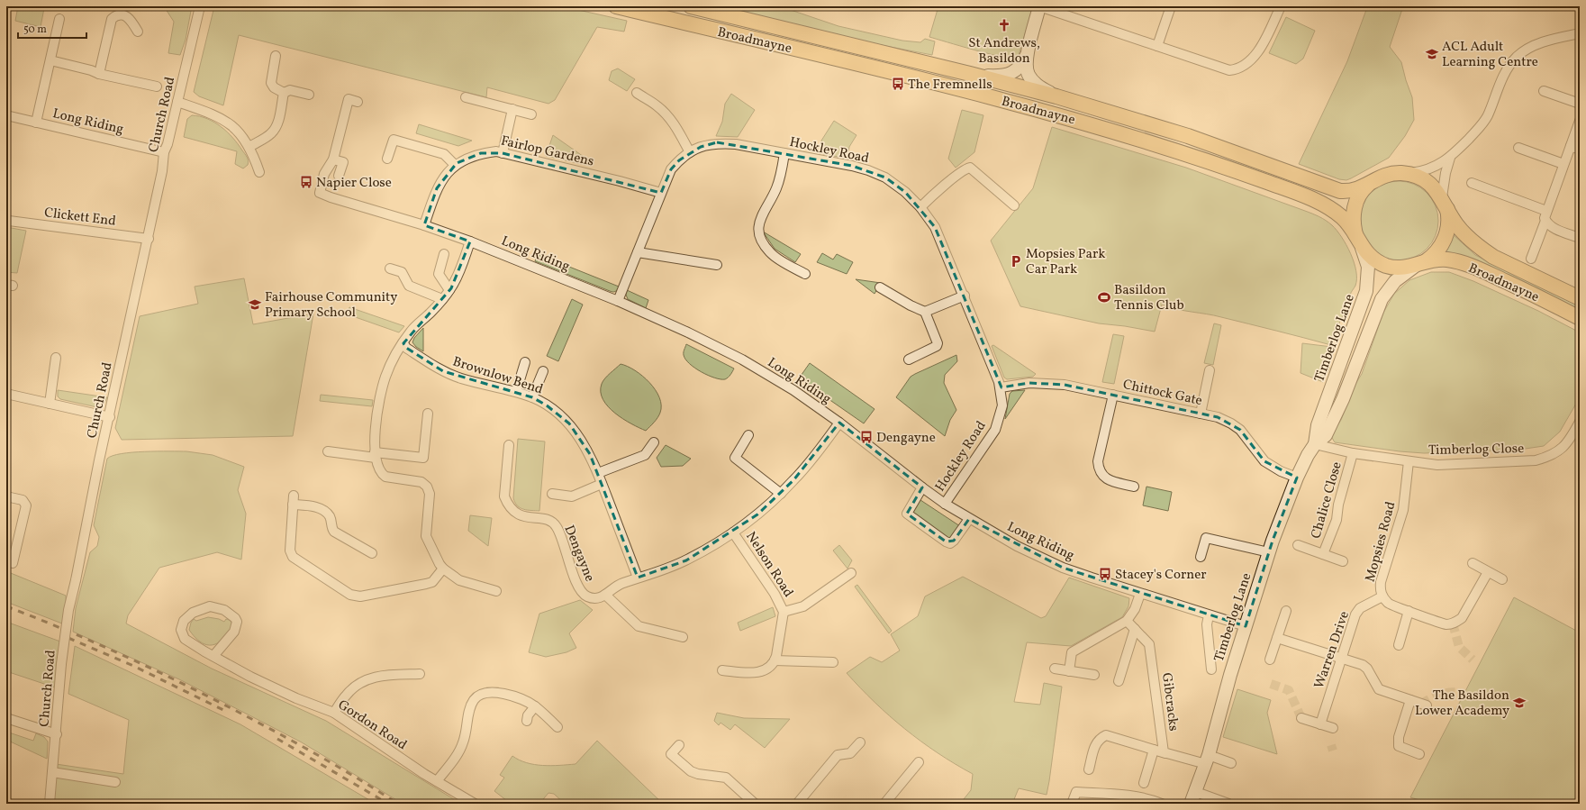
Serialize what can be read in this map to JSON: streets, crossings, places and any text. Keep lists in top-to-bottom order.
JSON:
{
  "streets": {
    "main road": ["Broadmayne", "Timberlog Lane"],
    "street": [
      "Church Road",
      "Long Riding",
      "Hockley Road",
      "Fairlop Gardens",
      "Clickett End",
      "Brownlow Bend",
      "Chittock Gate",
      "Timberlog Close",
      "Chalice Close",
      "Mopsies Road",
      "Dengayne",
      "Nelson Road",
      "Warren Drive",
      "Gibcracks",
      "Gordon Road"
    ]
  },
  "crossings": [
    ["Broadmayne", "Timberlog Lane"],
    ["Church Road", "Long Riding"],
    ["Church Road", "Clickett End"],
    ["Long Riding", "Hockley Road"],
    ["Long Riding", "Fairlop Gardens"],
    ["Long Riding", "Timberlog Lane"],
    ["Long Riding", "Dengayne"],
    ["Hockley Road", "Fairlop Gardens"],
    ["Hockley Road", "Chittock Gate"],
    ["Timberlog Lane", "Chittock Gate"],
    ["Timberlog Lane", "Timberlog Close"],
    ["Brownlow Bend", "Dengayne"],
    ["Timberlog Close", "Chalice Close"],
    ["Timberlog Close", "Mopsies Road"],
    ["Mopsies Road", "Warren Drive"],
    ["Dengayne", "Nelson Road"]
  ],
  "places": {
    "church": ["St Andrews, Basildon"],
    "school or university": ["ACL Adult Learning Centre", "Fairhouse Community Primary School", "The Basildon Lower Academy"],
    "bus stop": [
      "The Fremnells",
      "Napier Close",
      "Dengayne",
      "Stacey's Corner"
    ],
    "parking": ["Mopsies Park Car Park"],
    "sports": ["Basildon Tennis Club"]
  },
  "scale_bar": "50 m"
}
